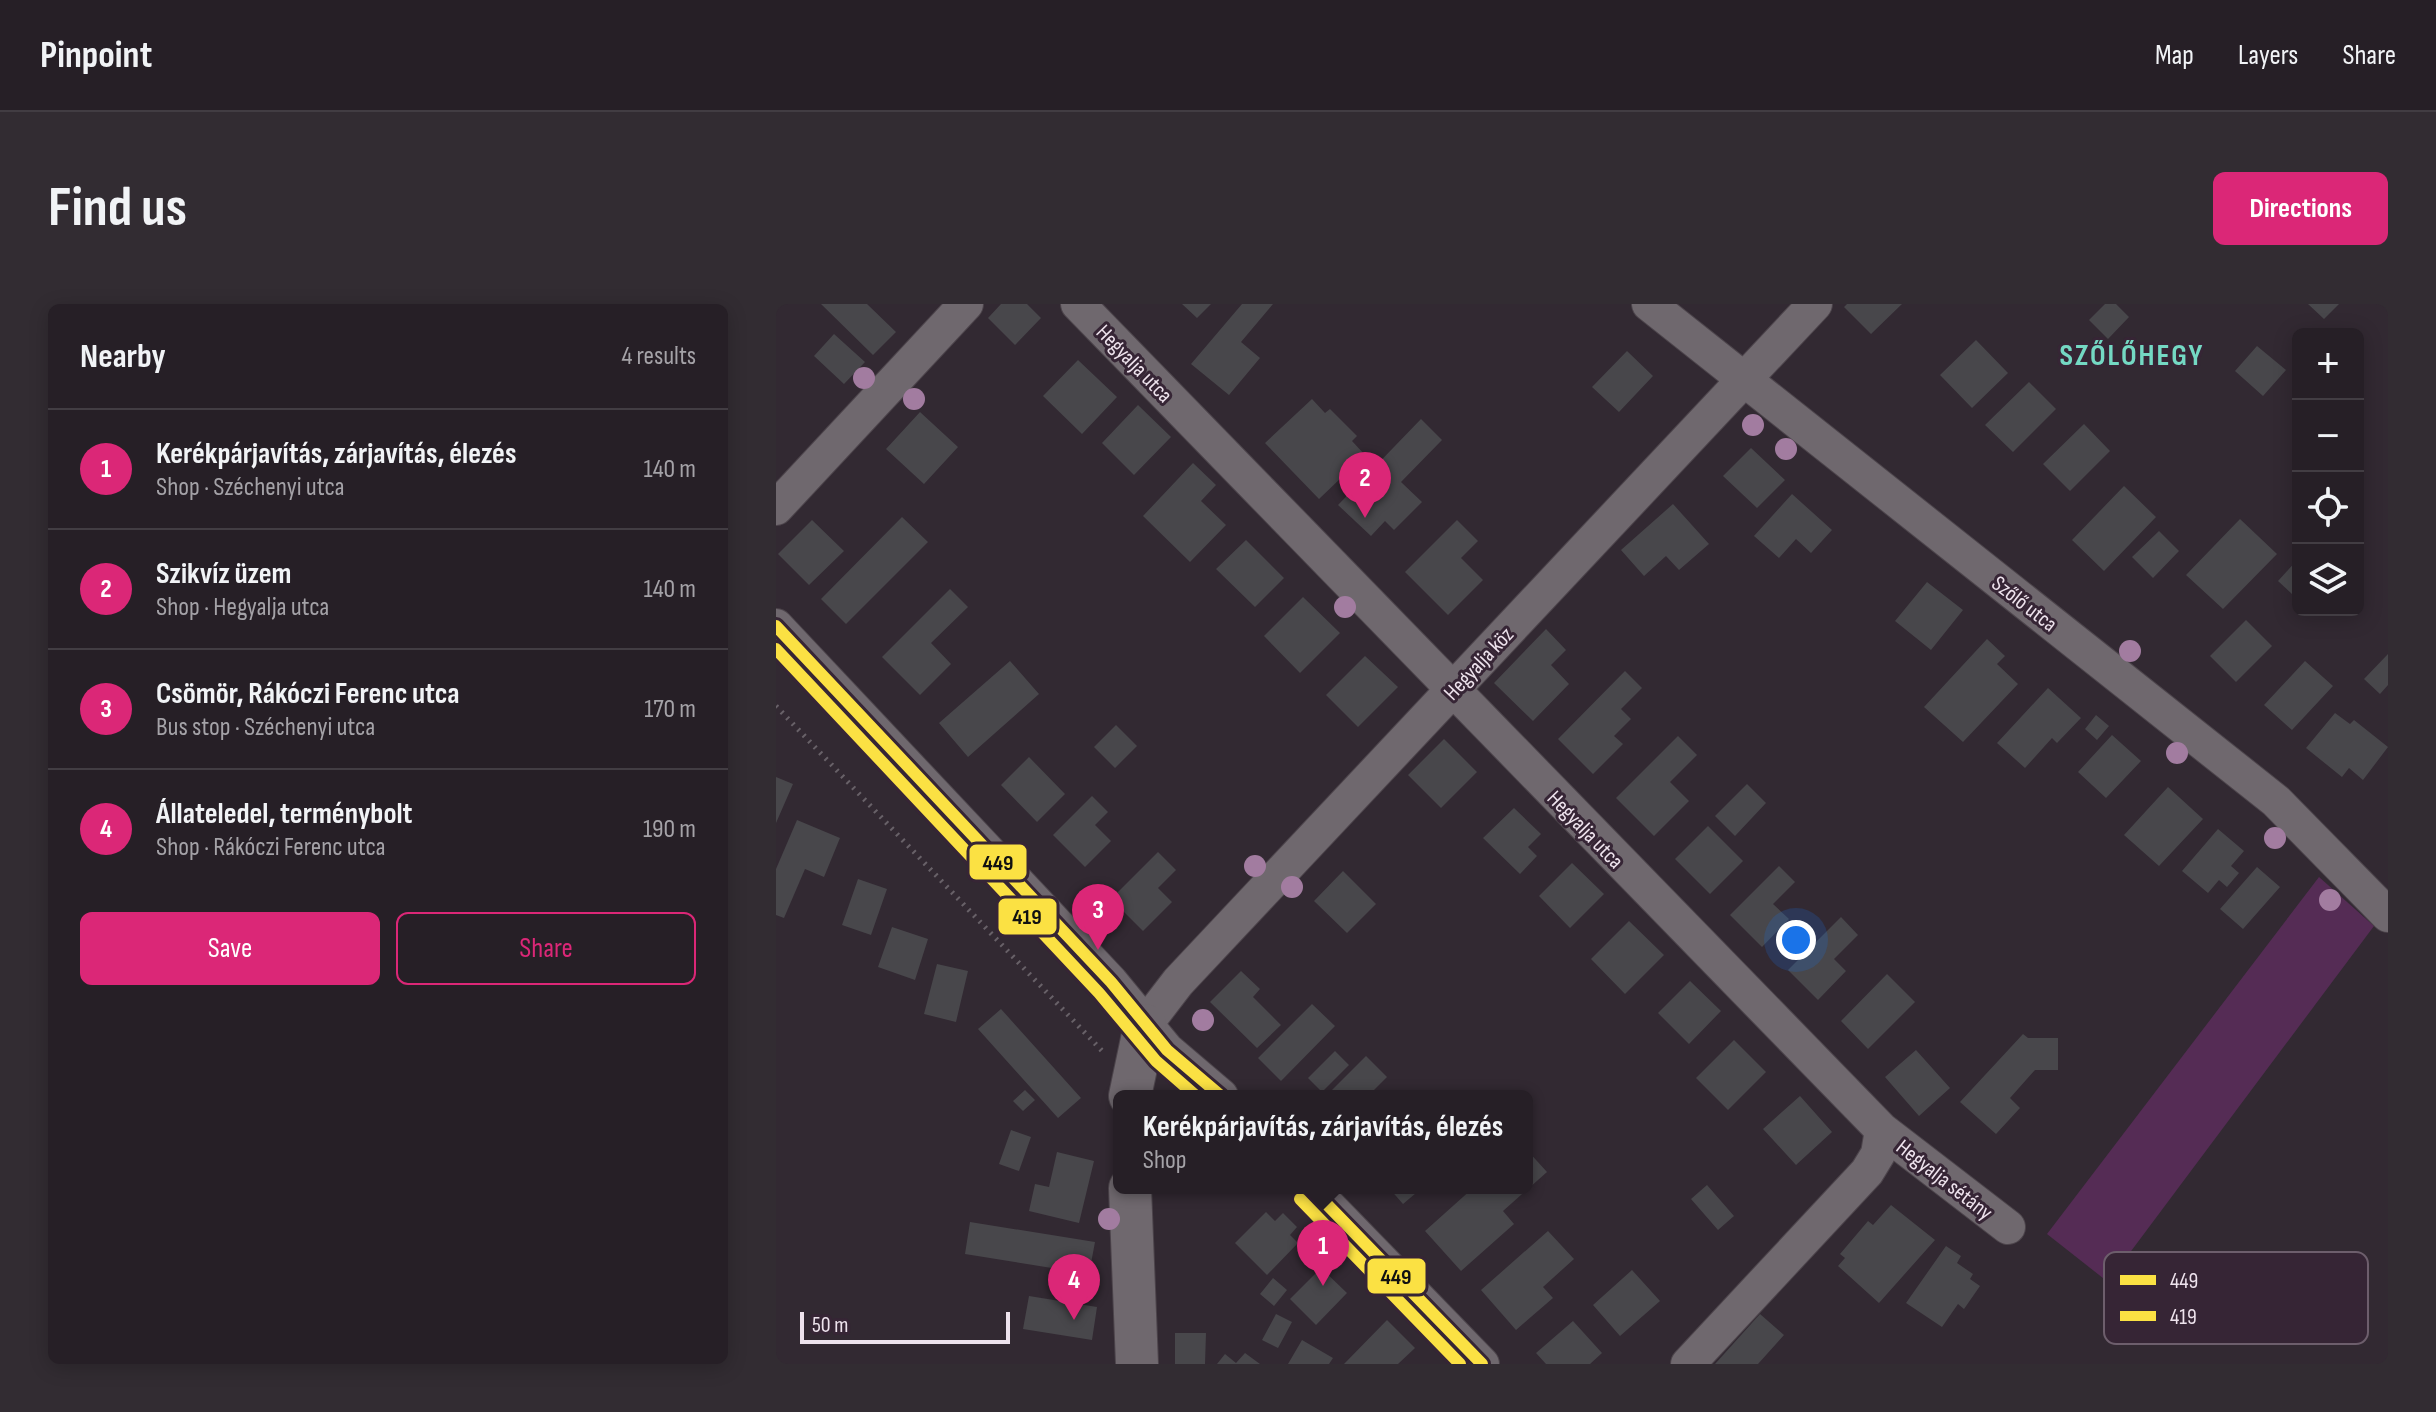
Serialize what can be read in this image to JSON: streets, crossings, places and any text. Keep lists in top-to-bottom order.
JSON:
{
  "streets": {
    "street": [
      "Hegyalja utca",
      "Szőlő utca",
      "Hegyalja köz",
      "Hegyalja sétány"
    ]
  },
  "crossings": [
    ["Hegyalja utca", "Hegyalja köz"],
    ["Hegyalja utca", "Hegyalja sétány"],
    ["Szőlő utca", "Hegyalja köz"]
  ],
  "districts": ["SZŐLŐHEGY"],
  "lines": ["transit line 449", "transit line 419"],
  "legend": ["449", "419"],
  "scale_bar": "50 m",
  "page": {
    "header": "Pinpoint",
    "nav": ["Map", "Layers", "Share"],
    "buttons": [
      "Directions",
      ["Save", "Share"]
    ],
    "title": "Find us",
    "heading": ["Nearby", "4 results"],
    "map_buttons": ["+", "−"],
    "list": [
      {
        "mark": "1",
        "name": "Kerékpárjavítás, zárjavítás, élezés",
        "note": "Shop · Széchenyi utca",
        "value": "140 m"
      },
      {
        "mark": "2",
        "name": "Szikvíz üzem",
        "note": "Shop · Hegyalja utca",
        "value": "140 m"
      },
      {
        "mark": "3",
        "name": "Csömör, Rákóczi Ferenc utca",
        "note": "Bus stop · Széchenyi utca",
        "value": "170 m"
      },
      {
        "mark": "4",
        "name": "Állateledel, terménybolt",
        "note": "Shop · Rákóczi Ferenc utca",
        "value": "190 m"
      }
    ],
    "pins": [
      "2",
      "3",
      "1",
      "4"
    ],
    "popup": ["Kerékpárjavítás, zárjavítás, élezés", "Shop"],
    "scale": "50 m"
  }
}
